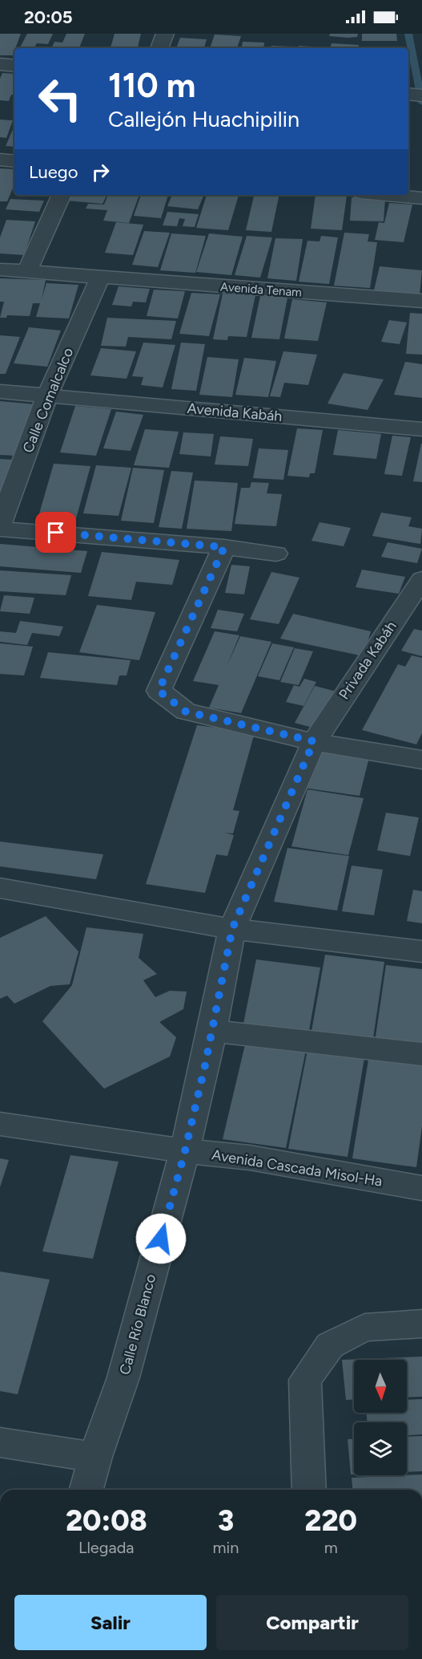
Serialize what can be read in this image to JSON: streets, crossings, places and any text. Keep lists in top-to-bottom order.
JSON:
{
  "streets": {
    "street": [
      "Avenida Tenam",
      "Calle Comalcalco",
      "Avenida Kabáh",
      "Privada Kabáh",
      "Avenida Cascada Misol-Ha",
      "Calle Río Blanco"
    ]
  },
  "crossings": [
    ["Avenida Tenam", "Calle Comalcalco"],
    ["Calle Comalcalco", "Avenida Kabáh"],
    ["Privada Kabáh", "Calle Río Blanco"],
    ["Avenida Cascada Misol-Ha", "Calle Río Blanco"]
  ],
  "north": "bottom",
  "page": {
    "status": "20:05",
    "turn": ["110 m", "Callejón Huachipilin"],
    "then": "Luego",
    "eta": [
      "20:08",
      "Llegada",
      "3",
      "min",
      "220",
      "m"
    ],
    "buttons": ["Salir", "Compartir"]
  }
}
